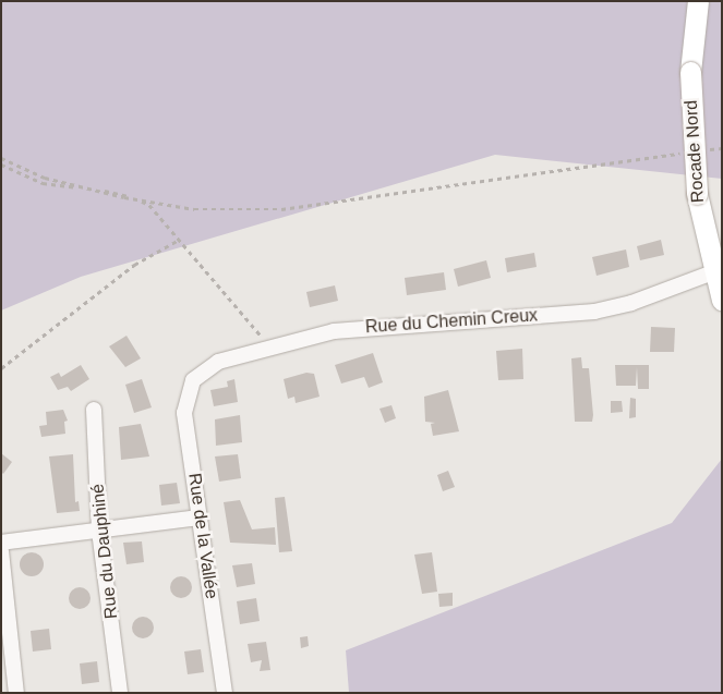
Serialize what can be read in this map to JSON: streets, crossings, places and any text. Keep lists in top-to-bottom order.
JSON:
{
  "streets": {
    "main road": ["Rocade Nord"],
    "street": ["Rue du Chemin Creux", "Rue de la Vallée", "Rue du Dauphiné"]
  },
  "crossings": [
    ["Rocade Nord", "Rue du Chemin Creux"],
    ["Rue du Chemin Creux", "Rue de la Vallée"]
  ]
}
